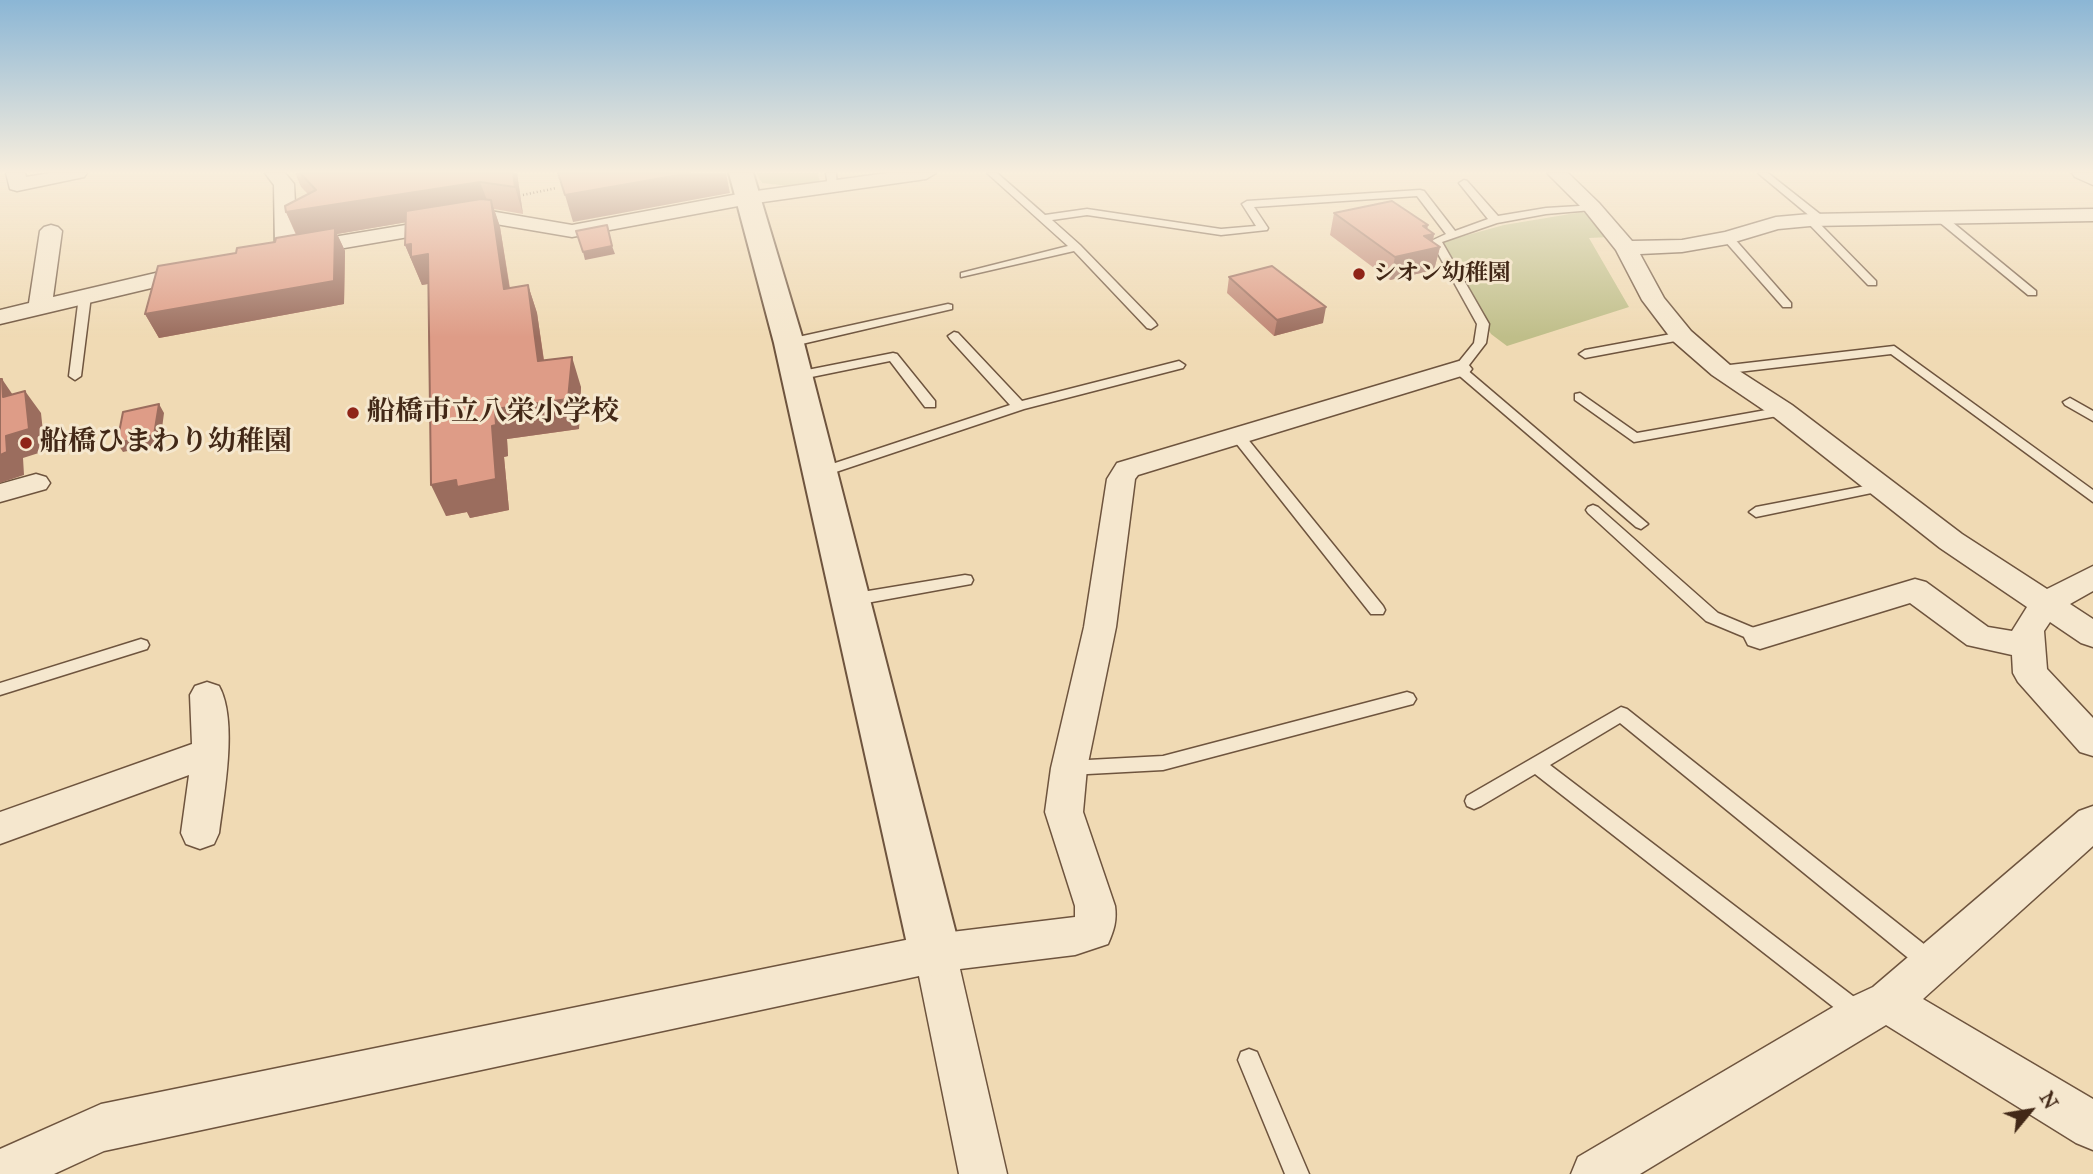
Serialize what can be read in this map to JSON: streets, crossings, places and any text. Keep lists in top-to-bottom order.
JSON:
{
  "places": ["シオン幼稚園", "船橋市立八栄小学校", "船橋ひまわり幼稚園"],
  "north": "top right"
}
